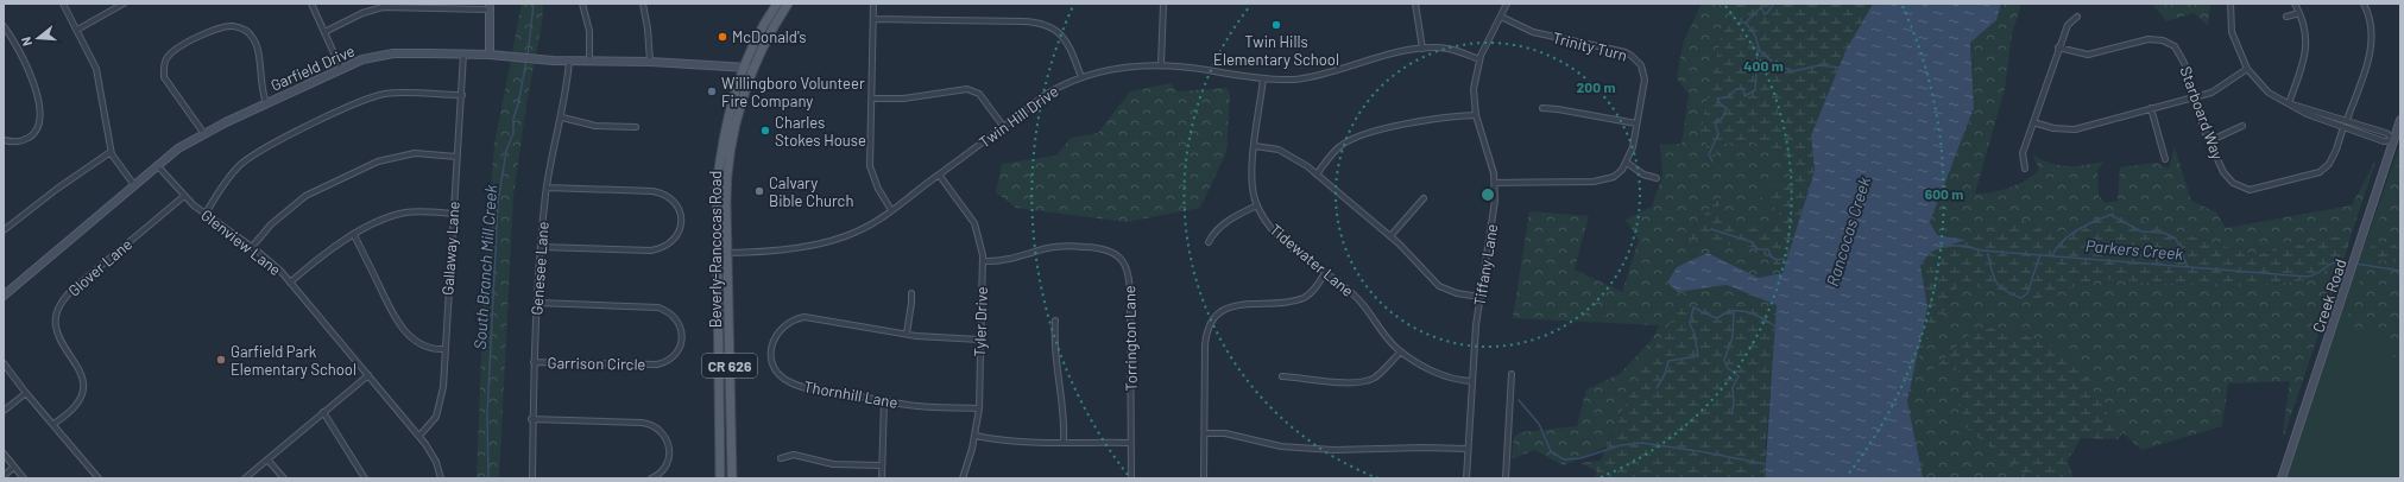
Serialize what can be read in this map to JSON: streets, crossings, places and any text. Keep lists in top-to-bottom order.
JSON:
{
  "streets": {
    "main road": ["Beverly-Rancocas Road", "CR 626"],
    "street": [
      "Trinity Turn",
      "Garfield Drive",
      "Starboard Way",
      "Twin Hill Drive",
      "Glenview Lane",
      "Gallaway Lane",
      "Tidewater Lane",
      "Tiffany Lane",
      "Glover Lane",
      "Genesee Lane",
      "Creek Road",
      "Tyler Drive",
      "Torrington Lane",
      "Garrison Circle",
      "Thornhill Lane"
    ]
  },
  "crossings": [
    ["Trinity Turn", "Tiffany Lane"],
    ["Garfield Drive", "Glenview Lane"],
    ["Garfield Drive", "Gallaway Lane"],
    ["Garfield Drive", "Beverly-Rancocas Road"],
    ["Garfield Drive", "Genesee Lane"],
    ["Twin Hill Drive", "Beverly-Rancocas Road"],
    ["Twin Hill Drive", "Tidewater Lane"],
    ["Twin Hill Drive", "Tiffany Lane"],
    ["Twin Hill Drive", "Tyler Drive"],
    ["Glenview Lane", "Gallaway Lane"],
    ["Glenview Lane", "Glover Lane"],
    ["Tidewater Lane", "Tiffany Lane"],
    ["Genesee Lane", "Garrison Circle"],
    ["Tyler Drive", "Torrington Lane"],
    ["Tyler Drive", "Thornhill Lane"]
  ],
  "water": ["Rancocas Creek", "Parkers Creek", "South Branch Mill Creek"],
  "places": [
    "Twin Hills Elementary School",
    "McDonald's",
    "Willingboro Volunteer Fire Company",
    "Charles Stokes House",
    "Calvary Bible Church",
    "Garfield Park Elementary School"
  ],
  "north": "left",
  "rings": ["400 m", "200 m", "600 m"]
}
